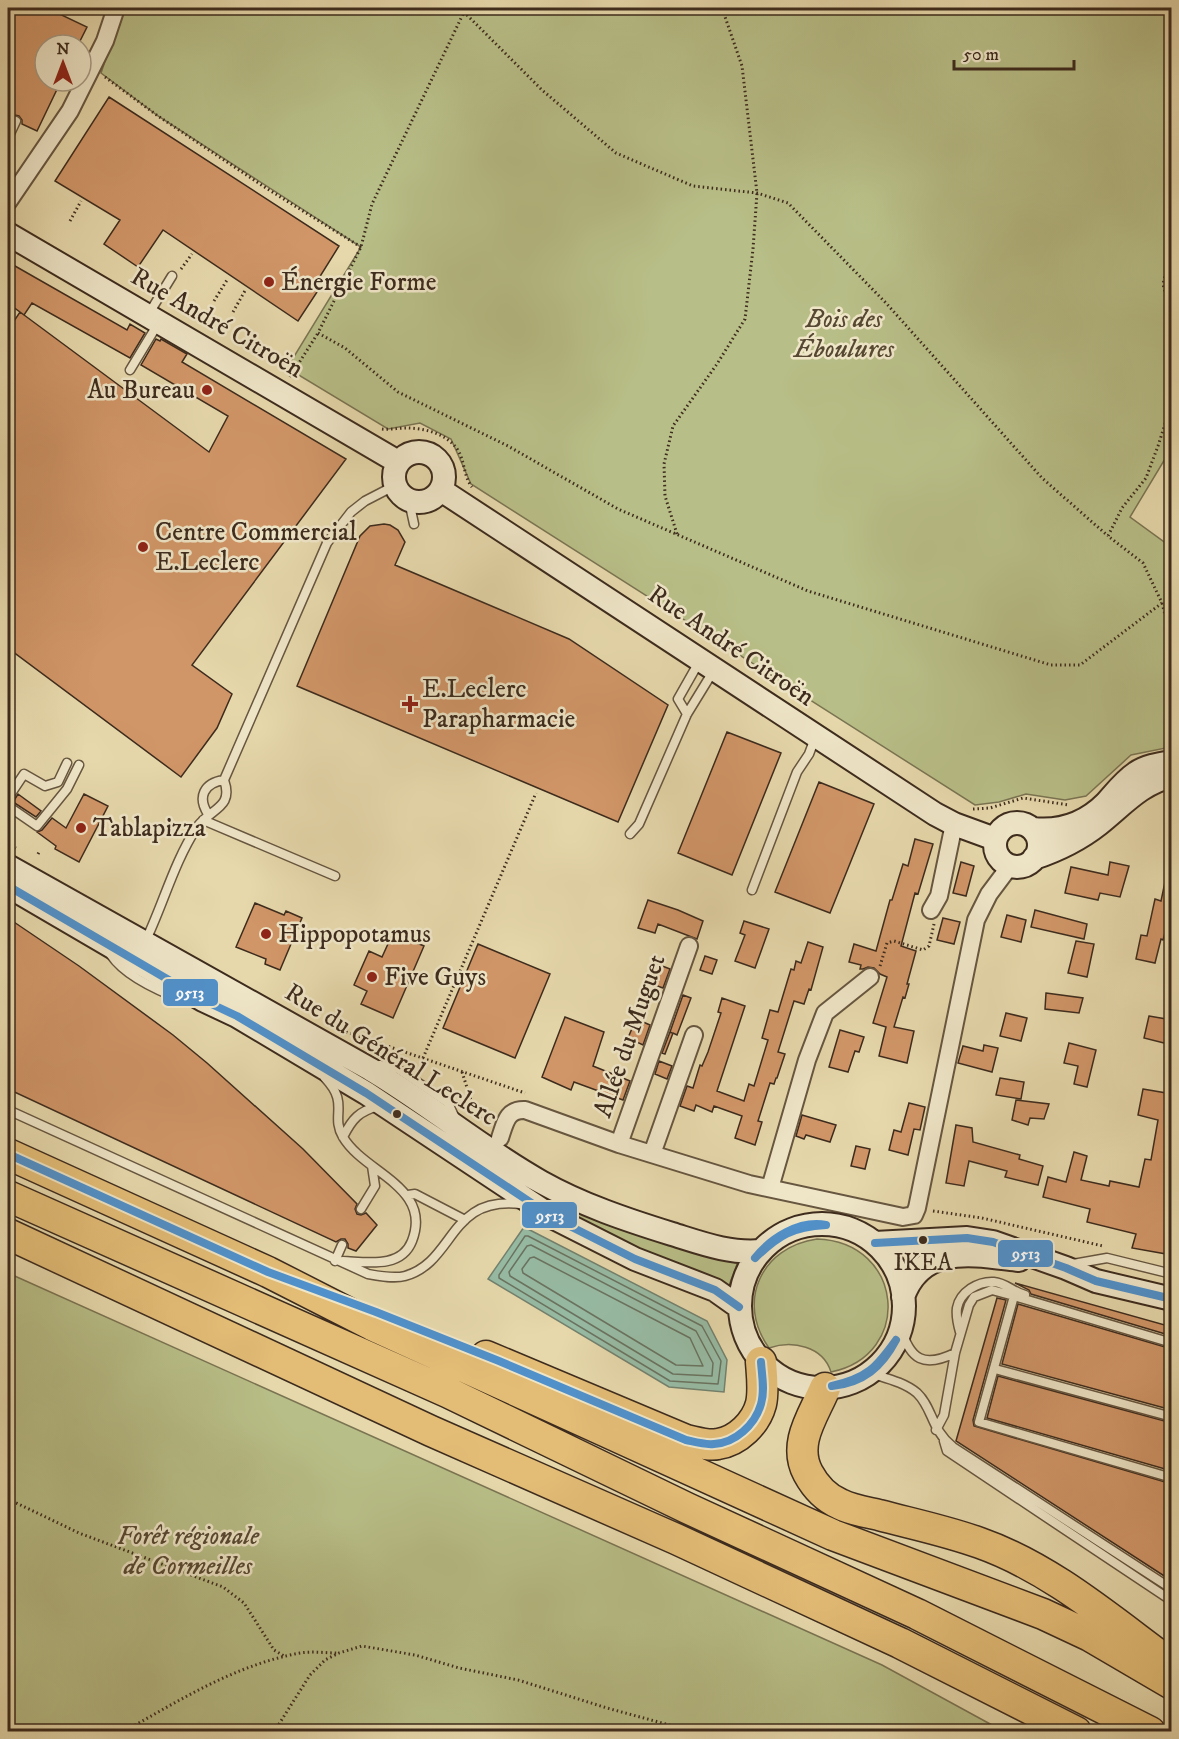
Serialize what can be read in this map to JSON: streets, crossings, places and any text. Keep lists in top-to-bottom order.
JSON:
{
  "streets": {
    "main road": ["Rue André Citroën", "Rue du Général Leclerc"],
    "street": ["Allée du Muguet"]
  },
  "parks": ["Bois des Éboulures", "Forêt régionale de Cormeilles"],
  "places": {
    "other": [
      "Énergie Forme",
      "Au Bureau",
      "Centre Commercial E.Leclerc",
      "Tablapizza",
      "Hippopotamus",
      "Five Guys",
      "IKEA"
    ],
    "health": ["E.Leclerc Parapharmacie"]
  },
  "lines": ["transit line 9513"],
  "scale_bar": "50 m",
  "north": "top"
}
